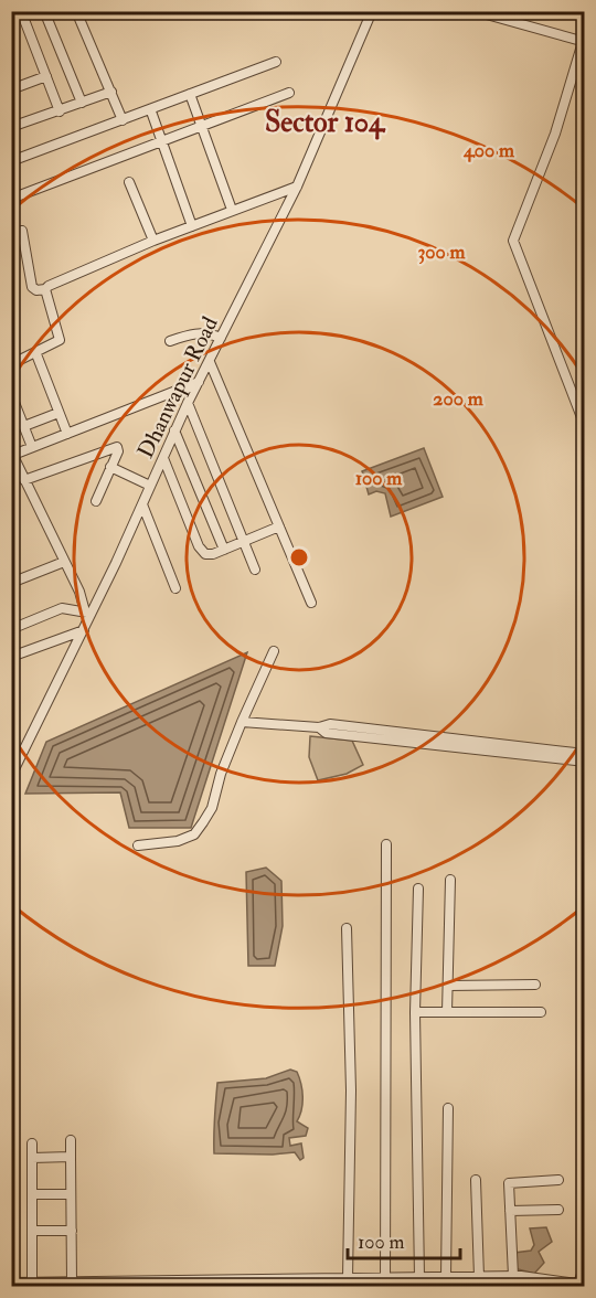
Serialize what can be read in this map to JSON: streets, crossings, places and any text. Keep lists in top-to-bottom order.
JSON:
{
  "streets": {
    "street": ["Dhanwapur Road"]
  },
  "districts": ["Sector 104"],
  "scale_bar": "100 m",
  "rings": [
    "400 m",
    "300 m",
    "200 m",
    "100 m"
  ]
}
